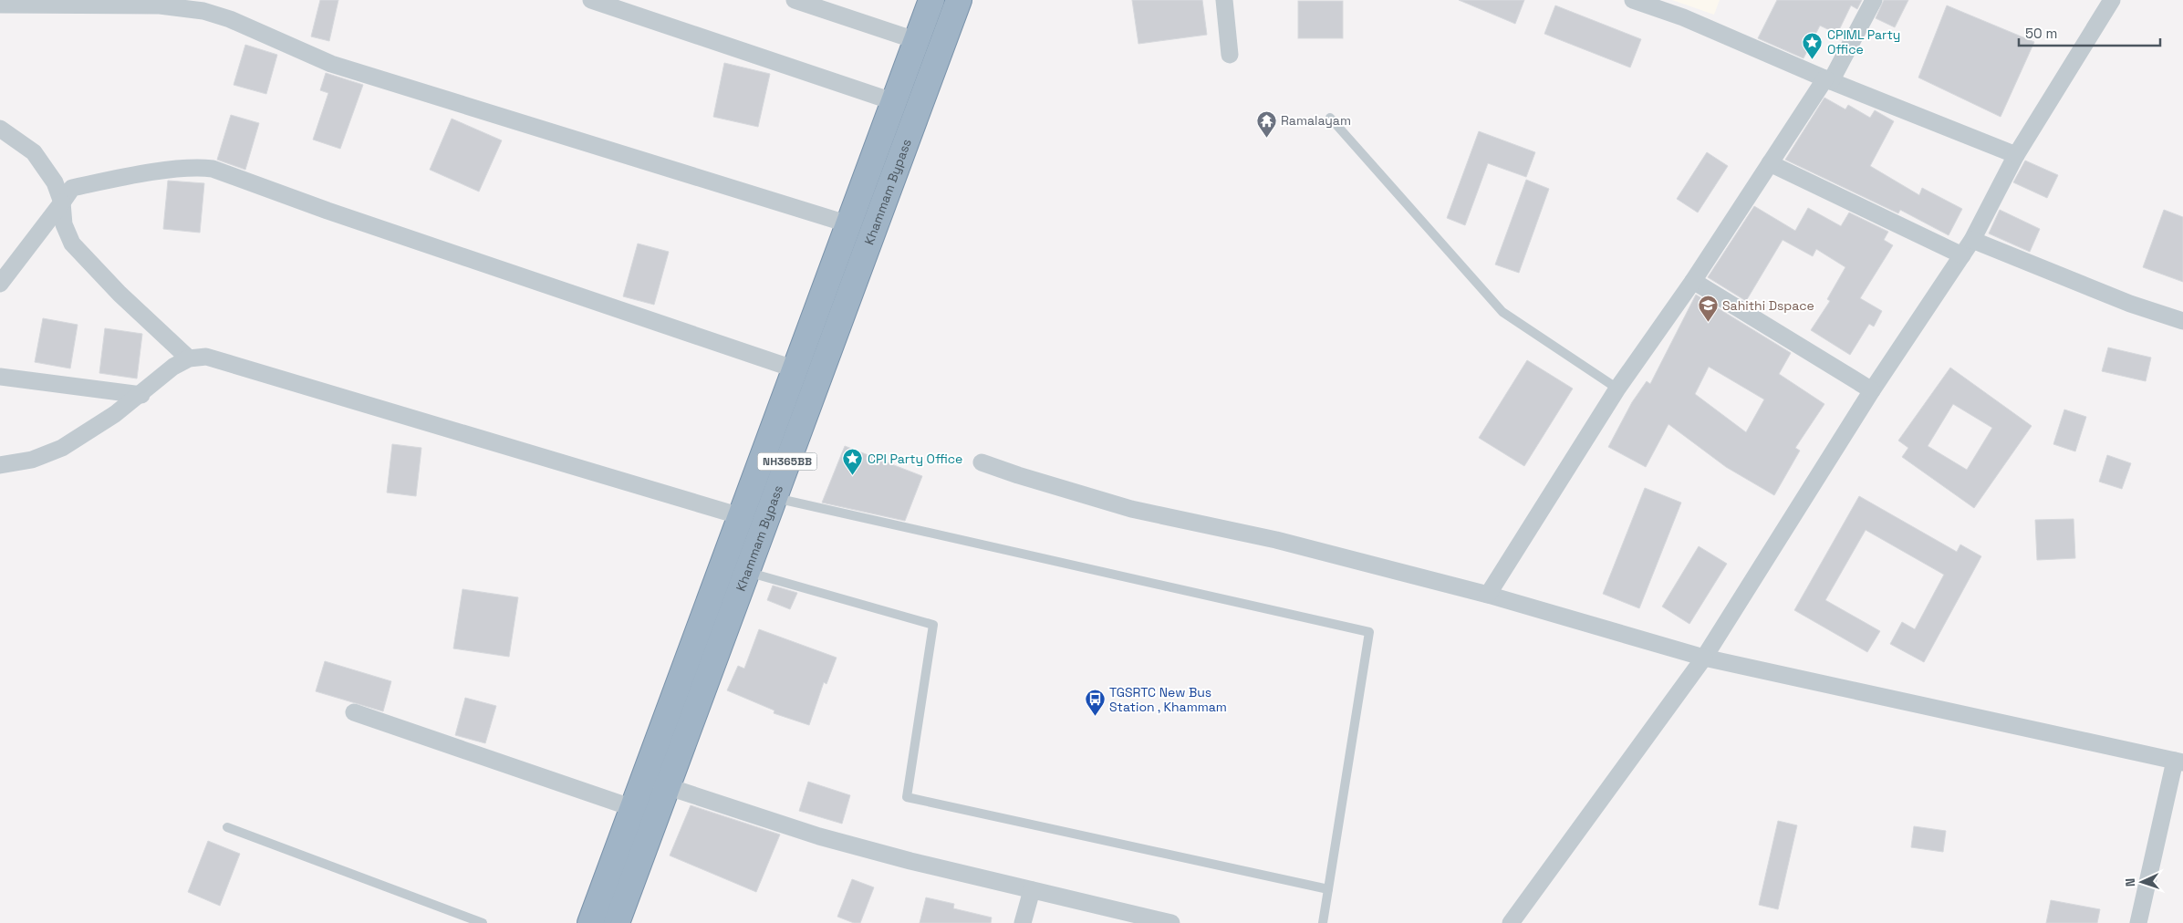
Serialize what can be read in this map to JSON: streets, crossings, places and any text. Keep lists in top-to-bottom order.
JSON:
{
  "streets": {
    "highway": ["Khammam Bypass", "NH365BB"]
  },
  "places": {
    "place": ["CPIML Party Office", "CPI Party Office"],
    "temple": ["Ramalayam"],
    "school or university": ["Sahithi Dspace"],
    "bus stop": ["TGSRTC New Bus Station , Khammam"]
  },
  "scale_bar": "50 m",
  "north": "left"
}
